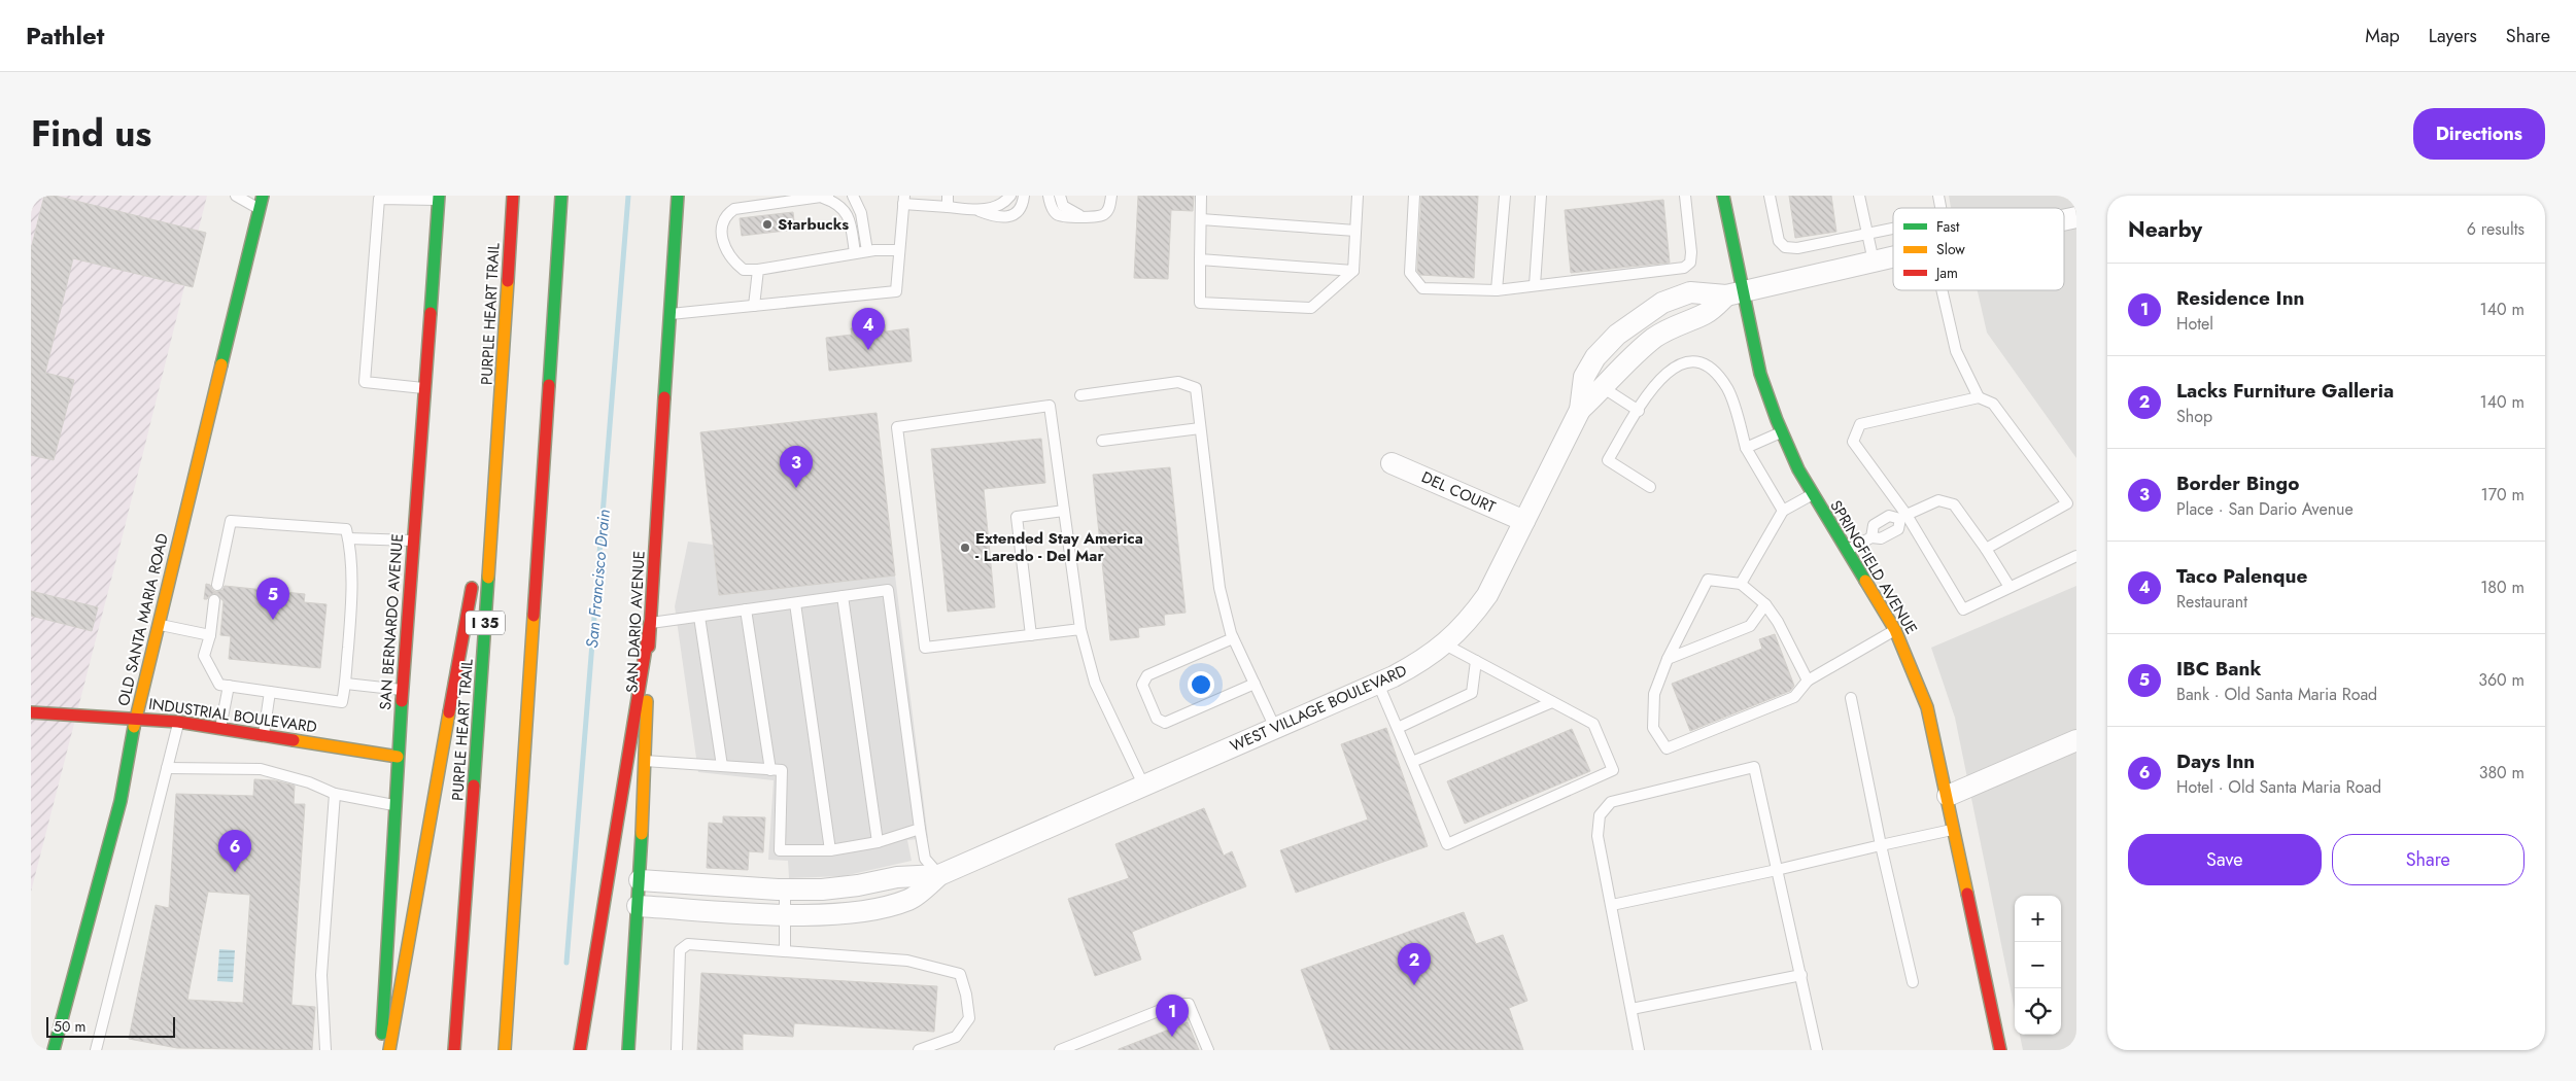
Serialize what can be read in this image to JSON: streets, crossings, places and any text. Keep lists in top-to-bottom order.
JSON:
{
  "streets": {
    "main road": [
      "PURPLE HEART TRAIL",
      "SPRINGFIELD AVENUE",
      "OLD SANTA MARIA ROAD",
      "SAN BERNARDO AVENUE",
      "SAN DARIO AVENUE",
      "I 35",
      "INDUSTRIAL BOULEVARD"
    ],
    "street": ["DEL COURT", "WEST VILLAGE BOULEVARD"]
  },
  "crossings": [
    ["DEL COURT", "WEST VILLAGE BOULEVARD"],
    ["SPRINGFIELD AVENUE", "WEST VILLAGE BOULEVARD"],
    ["OLD SANTA MARIA ROAD", "INDUSTRIAL BOULEVARD"],
    ["SAN BERNARDO AVENUE", "INDUSTRIAL BOULEVARD"],
    ["SAN DARIO AVENUE", "WEST VILLAGE BOULEVARD"]
  ],
  "water": ["San Francisco Drain"],
  "places": ["Starbucks", "Extended Stay America - Laredo - Del Mar"],
  "legend": ["Fast", "Slow", "Jam"],
  "scale_bar": "50 m",
  "page": {
    "header": "Pathlet",
    "nav": ["Map", "Layers", "Share"],
    "title": "Find us",
    "buttons": [
      "Directions",
      ["Save", "Share"]
    ],
    "heading": ["Nearby", "6 results"],
    "list": [
      {
        "mark": "1",
        "name": "Residence Inn",
        "note": "Hotel",
        "value": "140 m"
      },
      {
        "mark": "2",
        "name": "Lacks Furniture Galleria",
        "note": "Shop",
        "value": "140 m"
      },
      {
        "mark": "3",
        "name": "Border Bingo",
        "note": "Place · San Dario Avenue",
        "value": "170 m"
      },
      {
        "mark": "4",
        "name": "Taco Palenque",
        "note": "Restaurant",
        "value": "180 m"
      },
      {
        "mark": "5",
        "name": "IBC Bank",
        "note": "Bank · Old Santa Maria Road",
        "value": "360 m"
      },
      {
        "mark": "6",
        "name": "Days Inn",
        "note": "Hotel · Old Santa Maria Road",
        "value": "380 m"
      }
    ],
    "pins": [
      "4",
      "3",
      "5",
      "6",
      "2",
      "1"
    ],
    "map_buttons": ["+", "−"],
    "scale": "50 m"
  }
}
